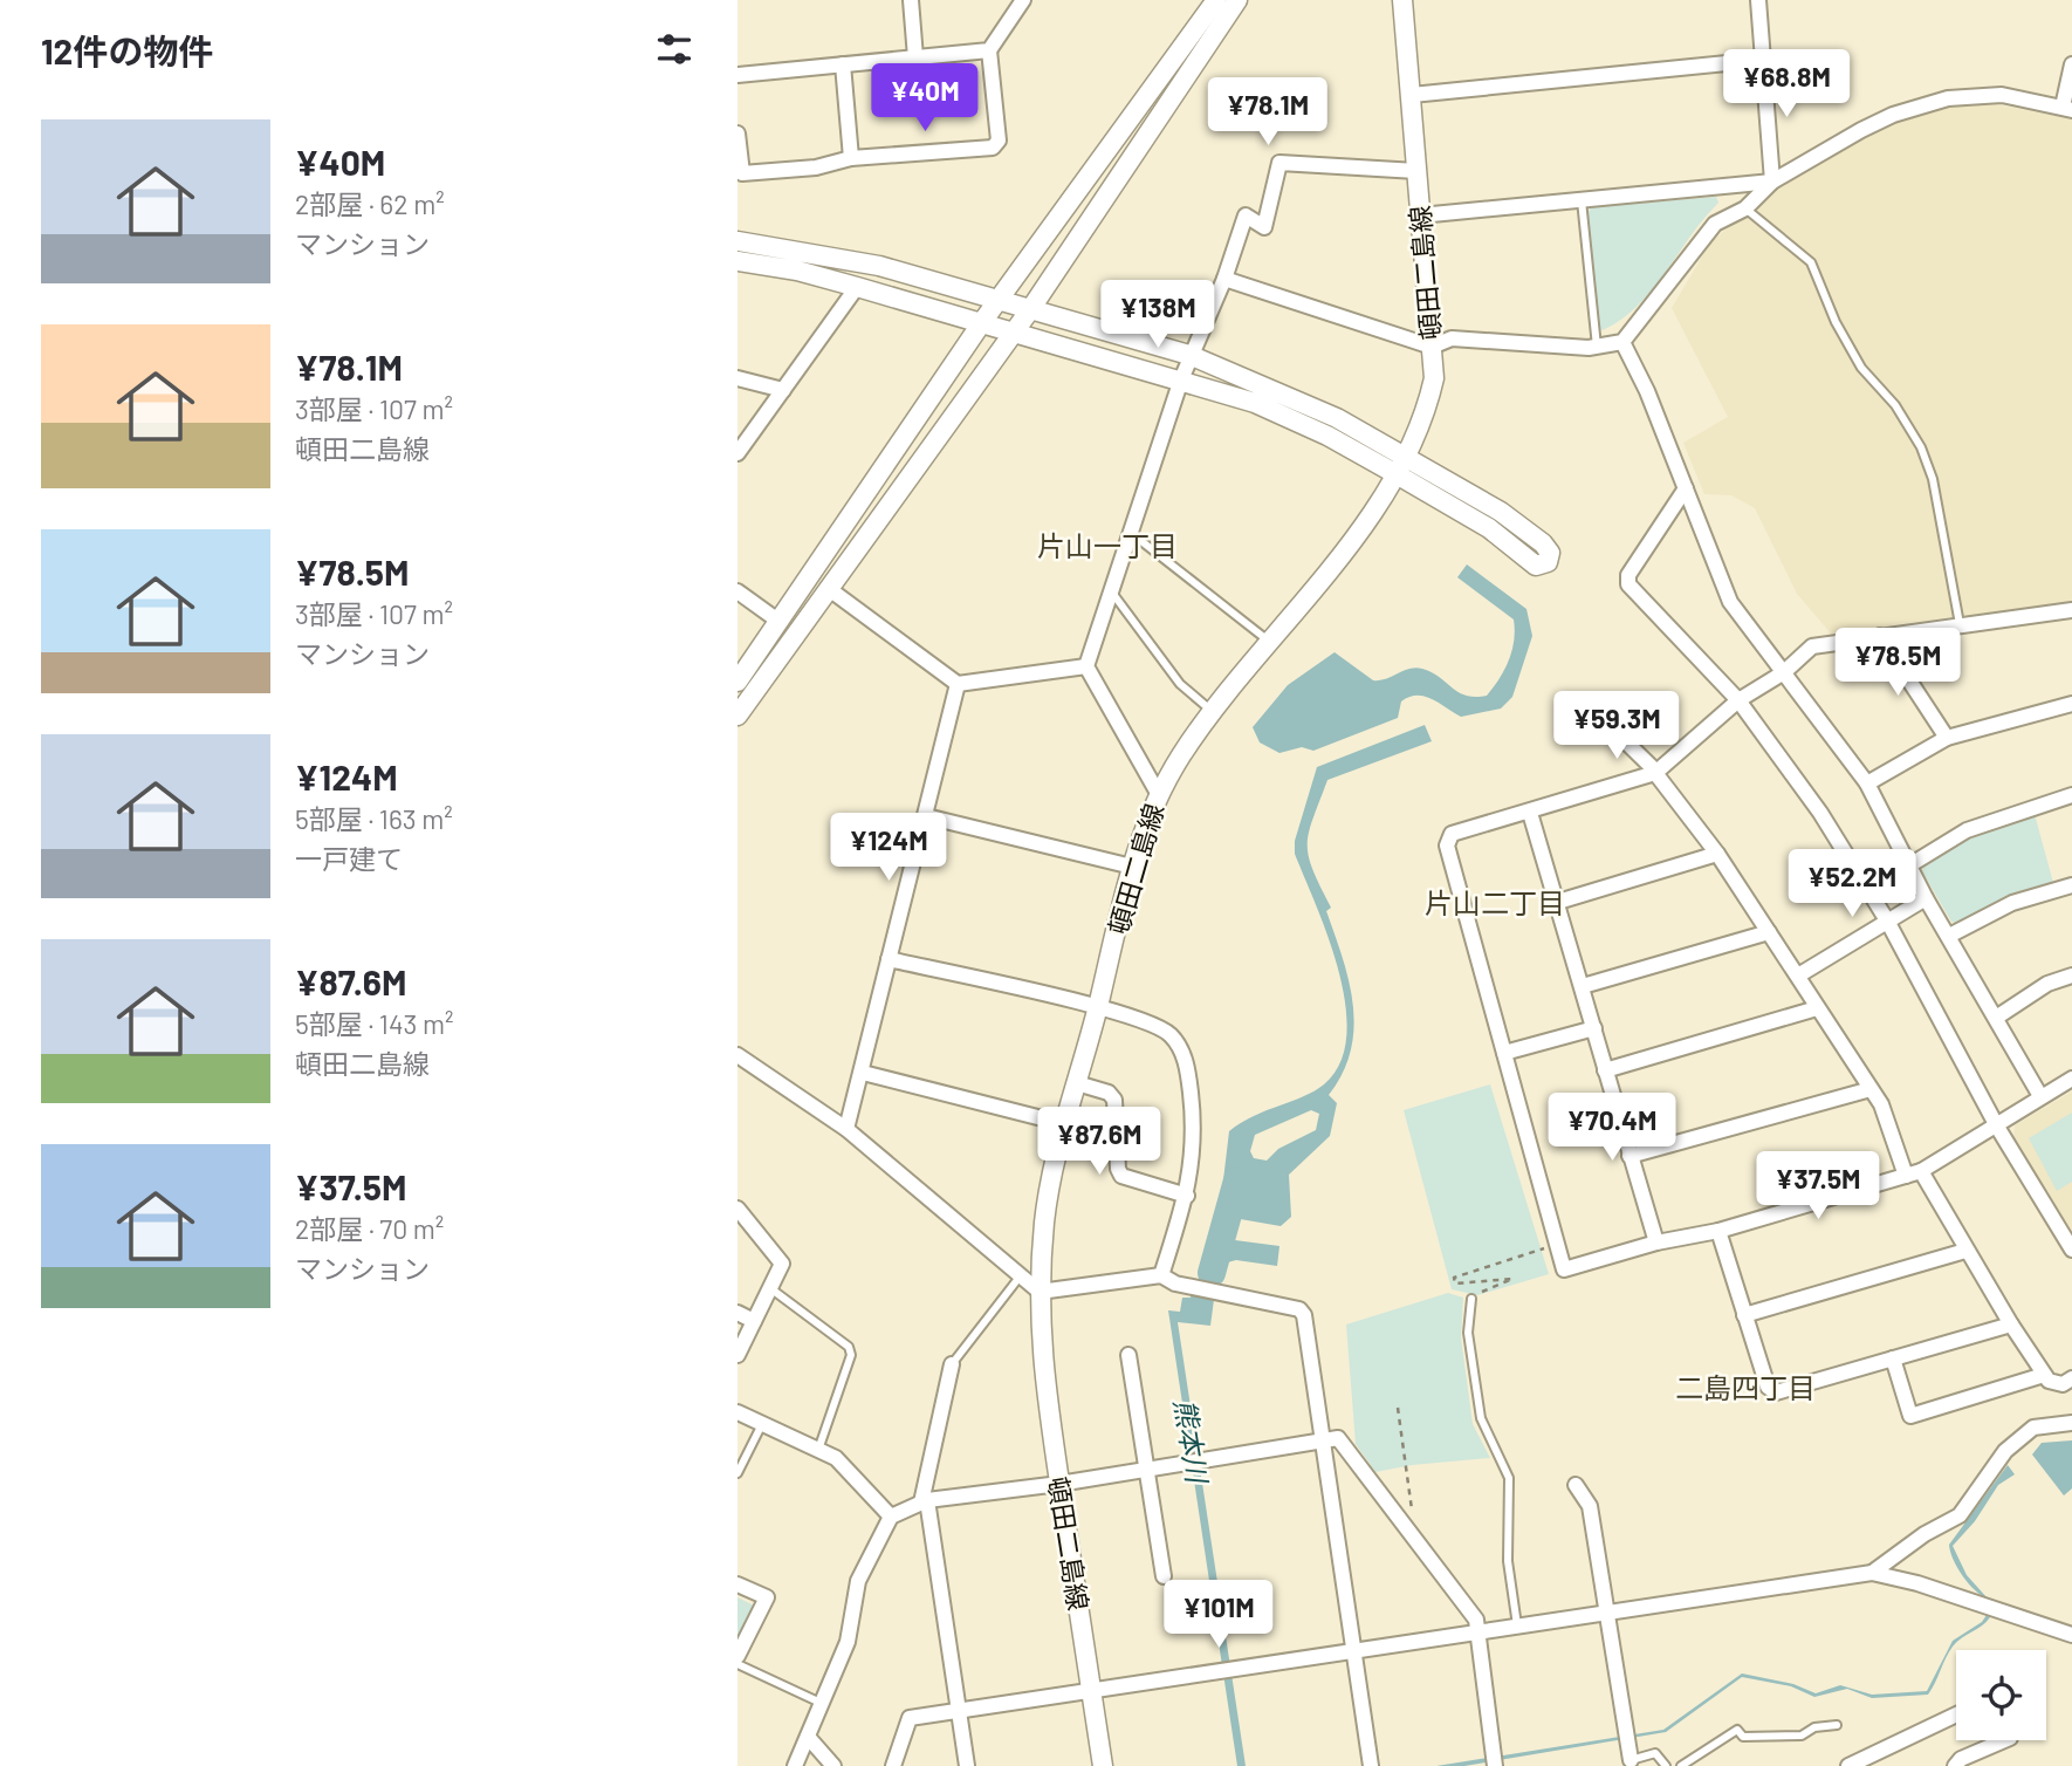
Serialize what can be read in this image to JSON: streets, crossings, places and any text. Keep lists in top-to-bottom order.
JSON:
{
  "streets": {
    "main road": ["頓田二島線"]
  },
  "districts": ["片山一丁目", "片山二丁目", "二島四丁目"],
  "water": ["熊本川"],
  "page": {
    "heading": "12件の物件",
    "price": [
      "¥68.8M",
      "¥40M",
      "¥78.1M",
      "¥138M",
      "¥78.5M",
      "¥59.3M",
      "¥124M",
      "¥52.2M",
      "¥70.4M",
      "¥87.6M",
      "¥37.5M",
      "¥101M"
    ],
    "list": [
      {
        "name": "¥40M",
        "note": "2部屋 · 62 m² · マンション"
      },
      {
        "name": "¥78.1M",
        "note": "3部屋 · 107 m² · 頓田二島線"
      },
      {
        "name": "¥78.5M",
        "note": "3部屋 · 107 m² · マンション"
      },
      {
        "name": "¥124M",
        "note": "5部屋 · 163 m² · 一戸建て"
      },
      {
        "name": "¥87.6M",
        "note": "5部屋 · 143 m² · 頓田二島線"
      },
      {
        "name": "¥37.5M",
        "note": "2部屋 · 70 m² · マンション"
      }
    ]
  }
}
